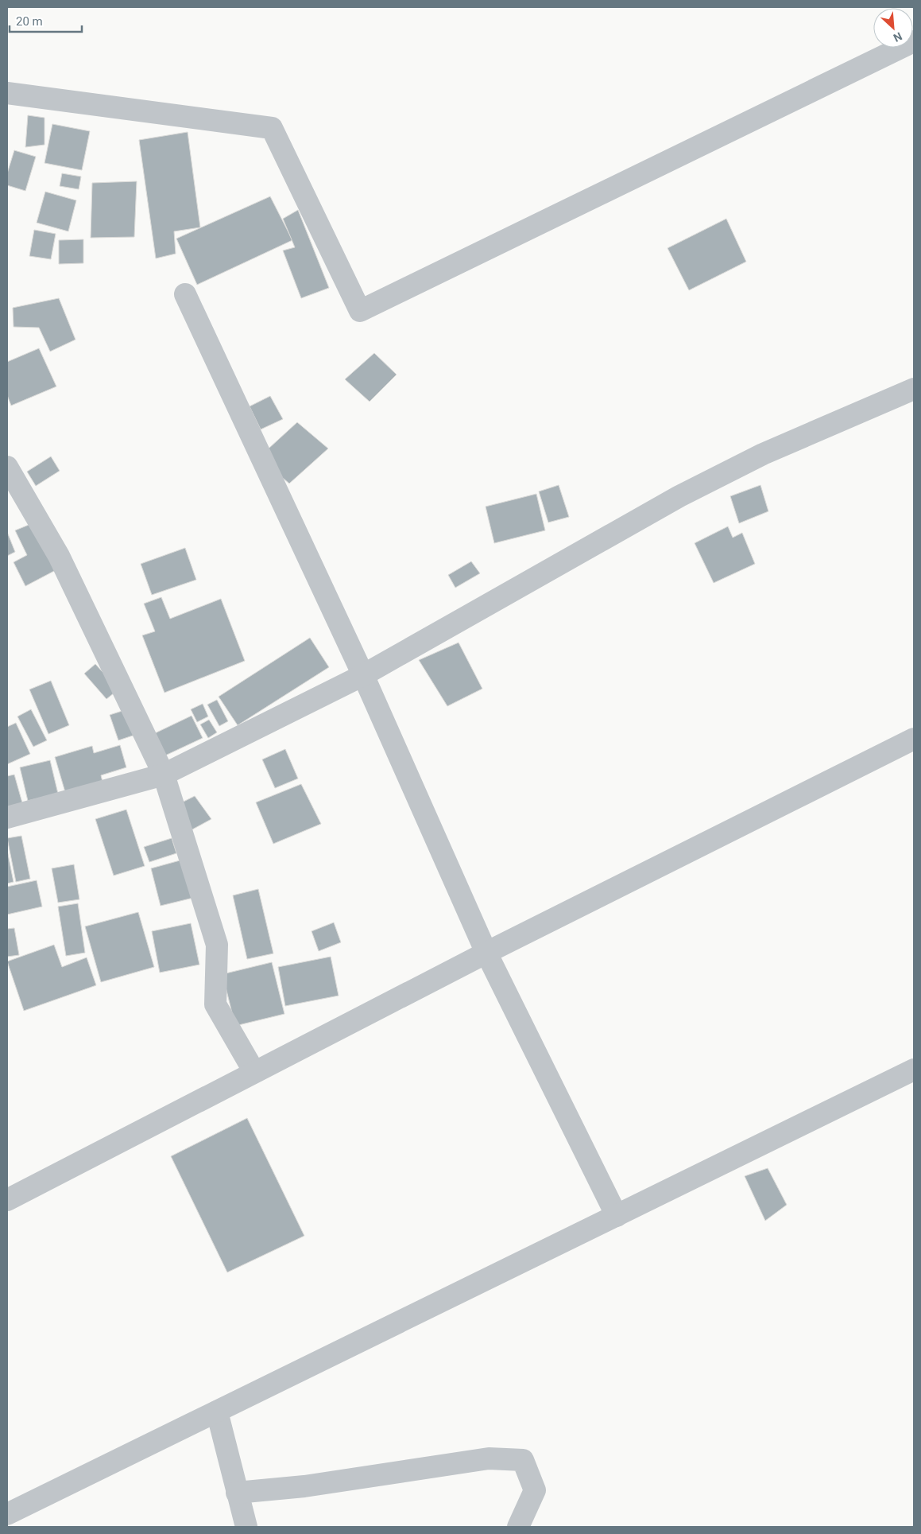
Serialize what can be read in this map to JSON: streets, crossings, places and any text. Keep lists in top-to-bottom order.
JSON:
{
  "scale_bar": "20 m",
  "north": "bottom right"
}
